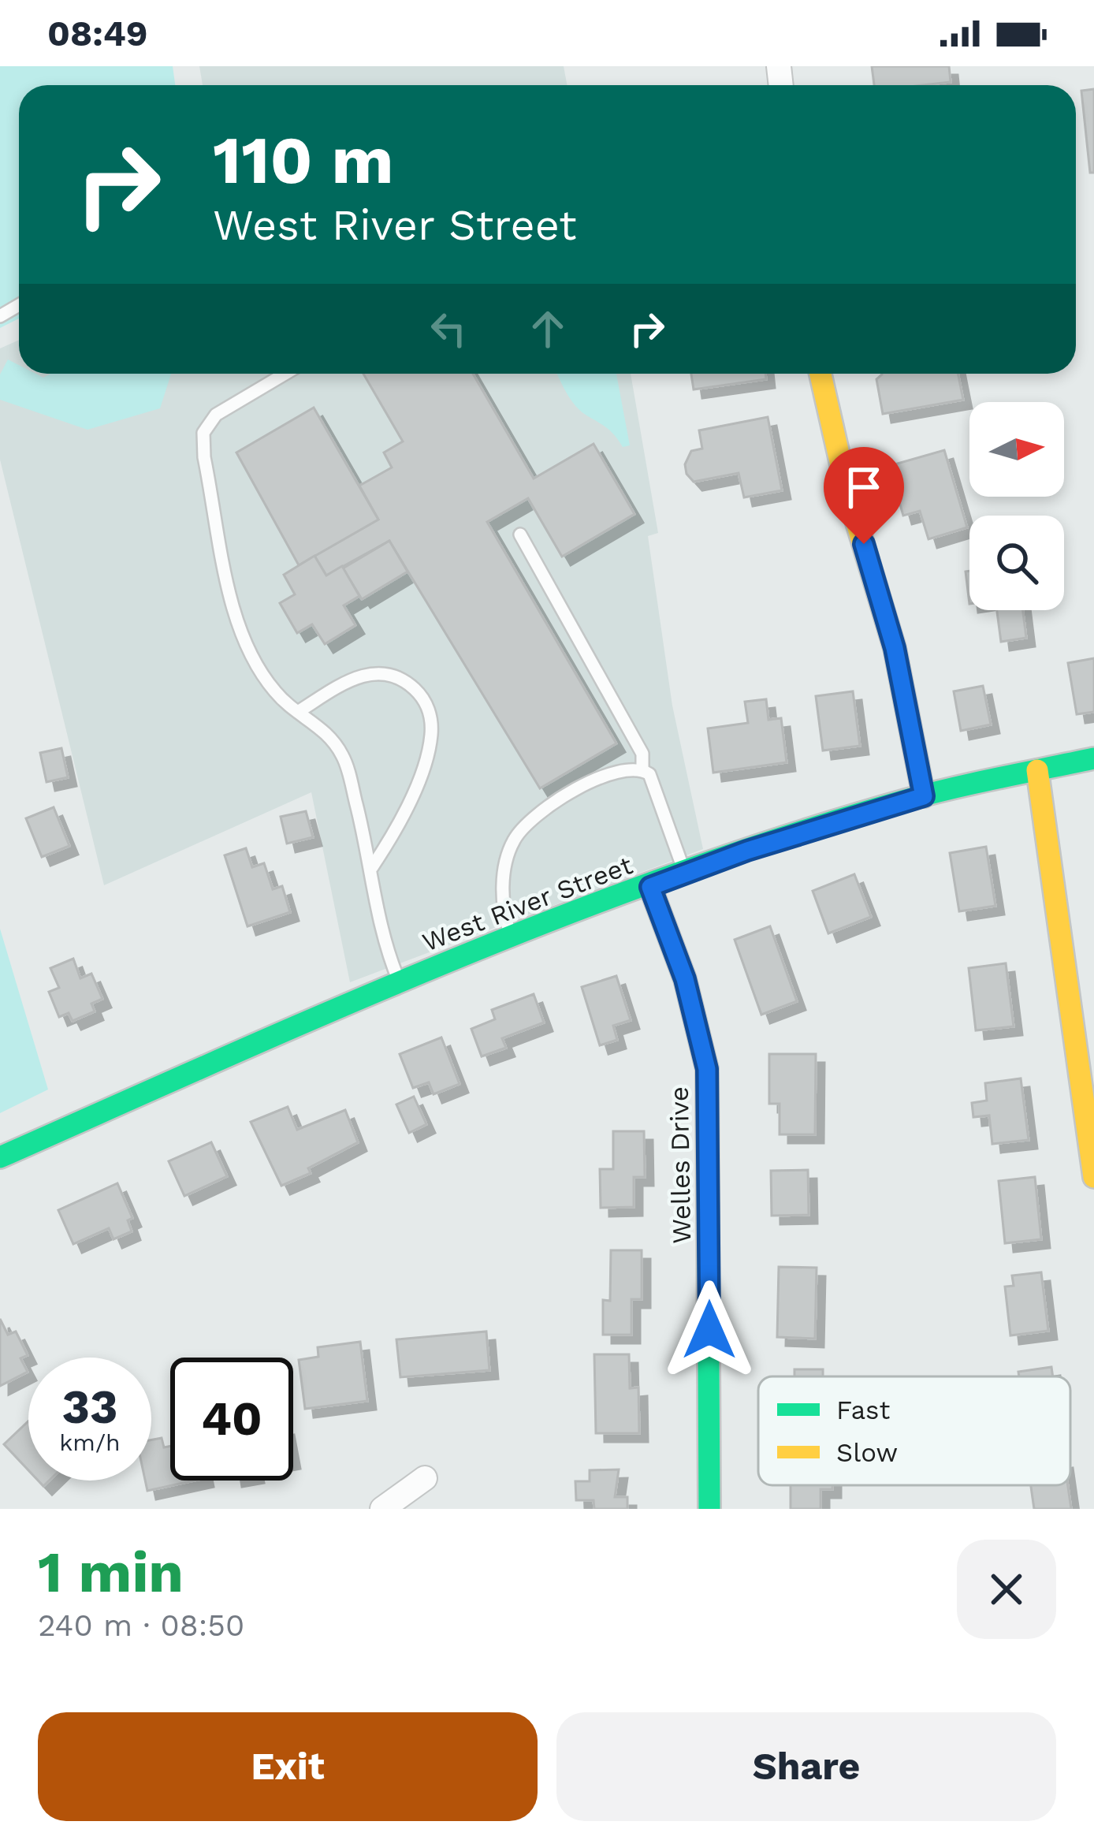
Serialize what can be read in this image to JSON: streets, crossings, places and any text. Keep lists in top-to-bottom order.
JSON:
{
  "streets": {
    "street": ["West River Street", "Welles Drive"]
  },
  "crossings": [
    ["West River Street", "Welles Drive"]
  ],
  "legend": ["Fast", "Slow"],
  "north": "right",
  "page": {
    "status": "08:49",
    "turn": ["110 m", "West River Street"],
    "speed": "33 km/h",
    "limit": "40",
    "heading": ["1 min", "240 m · 08:50"],
    "buttons": ["Exit", "Share"]
  }
}
